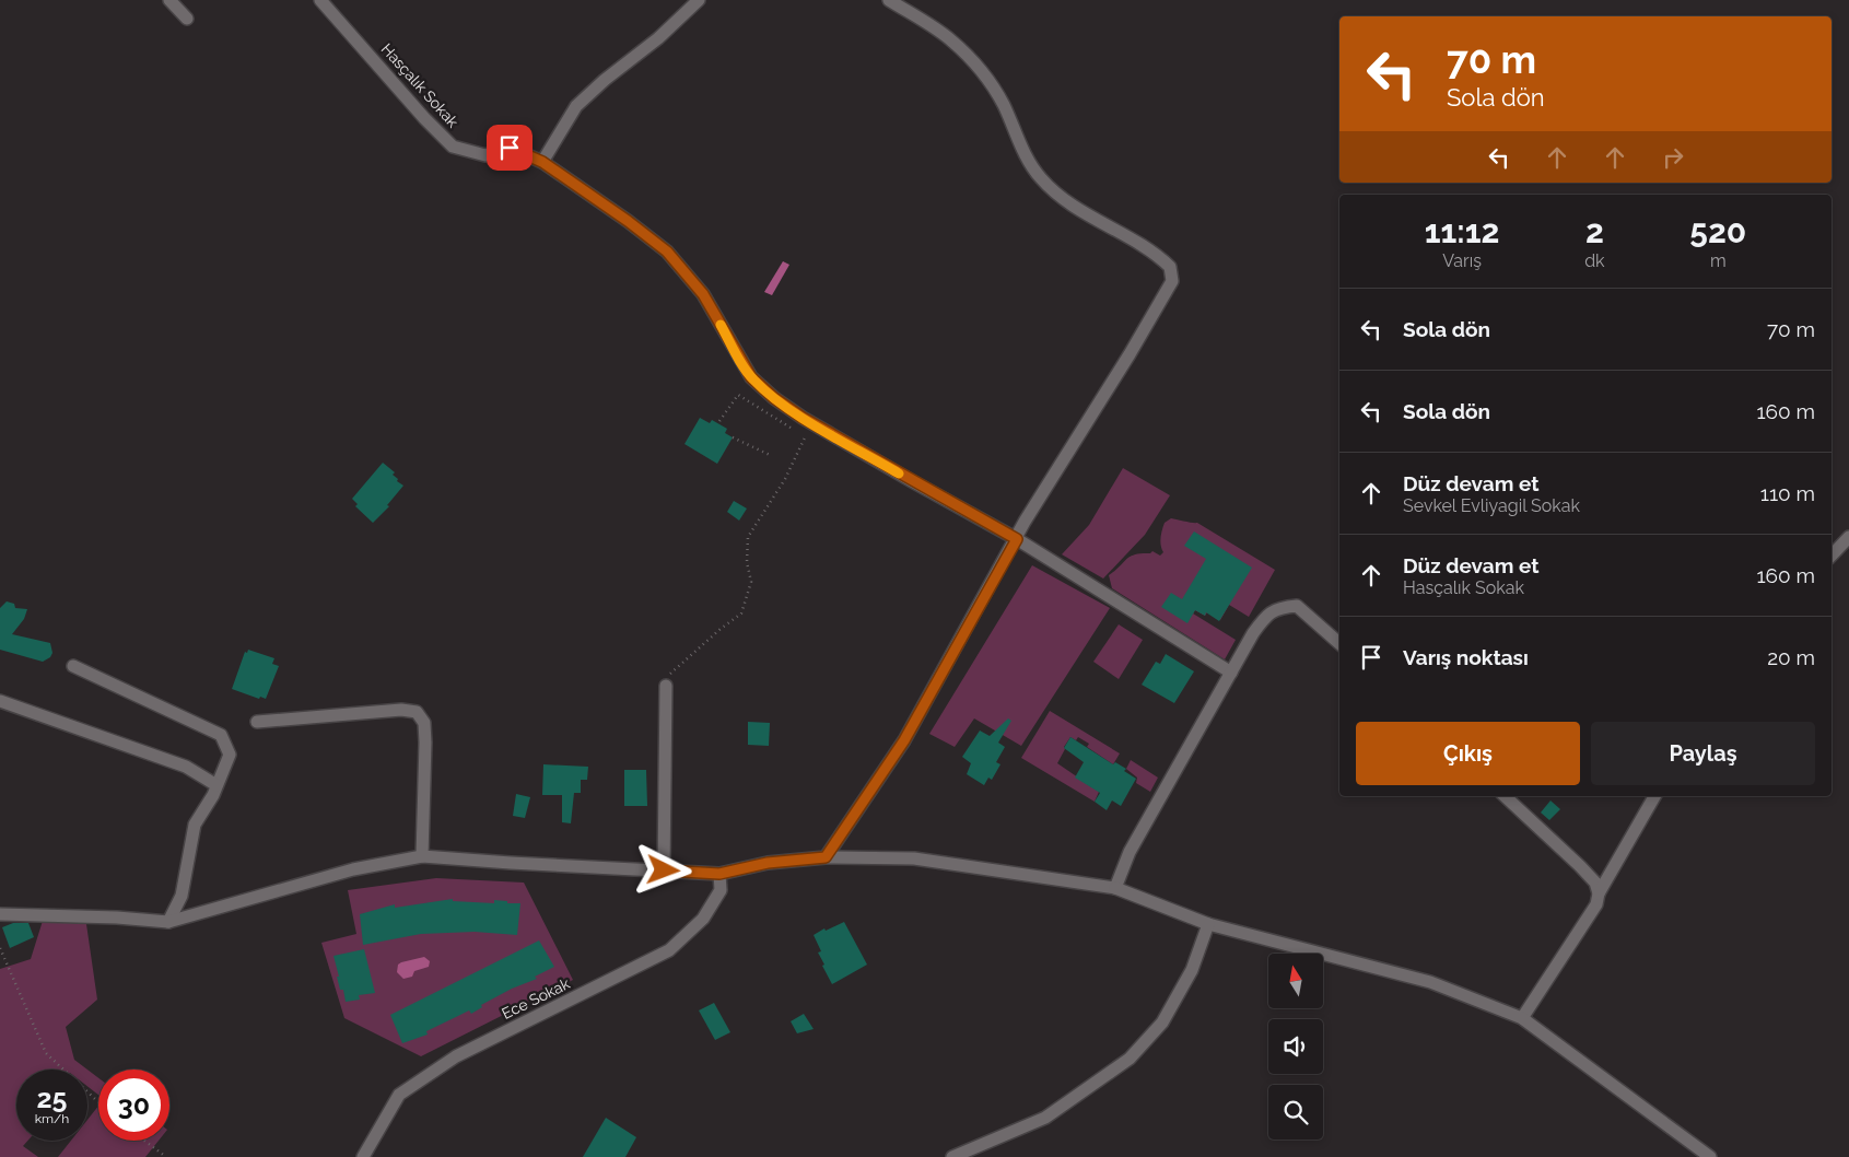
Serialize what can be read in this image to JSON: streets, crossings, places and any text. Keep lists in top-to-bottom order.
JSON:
{
  "streets": {
    "street": ["Hasçalık Sokak", "Ece Sokak"]
  },
  "north": "top",
  "page": {
    "turn": ["70 m", "Sola dön"],
    "eta": [
      "11:12",
      "Varış",
      "2",
      "dk",
      "520",
      "m"
    ],
    "list": [
      {
        "name": "Sola dön",
        "value": "70 m"
      },
      {
        "name": "Sola dön",
        "value": "160 m"
      },
      {
        "name": "Düz devam et",
        "note": "Sevkel Evliyagil Sokak",
        "value": "110 m"
      },
      {
        "name": "Düz devam et",
        "note": "Hasçalık Sokak",
        "value": "160 m"
      },
      {
        "name": "Varış noktası",
        "value": "20 m"
      }
    ],
    "buttons": ["Çıkış", "Paylaş"],
    "speed": "25 km/h",
    "limit": "30"
  }
}
